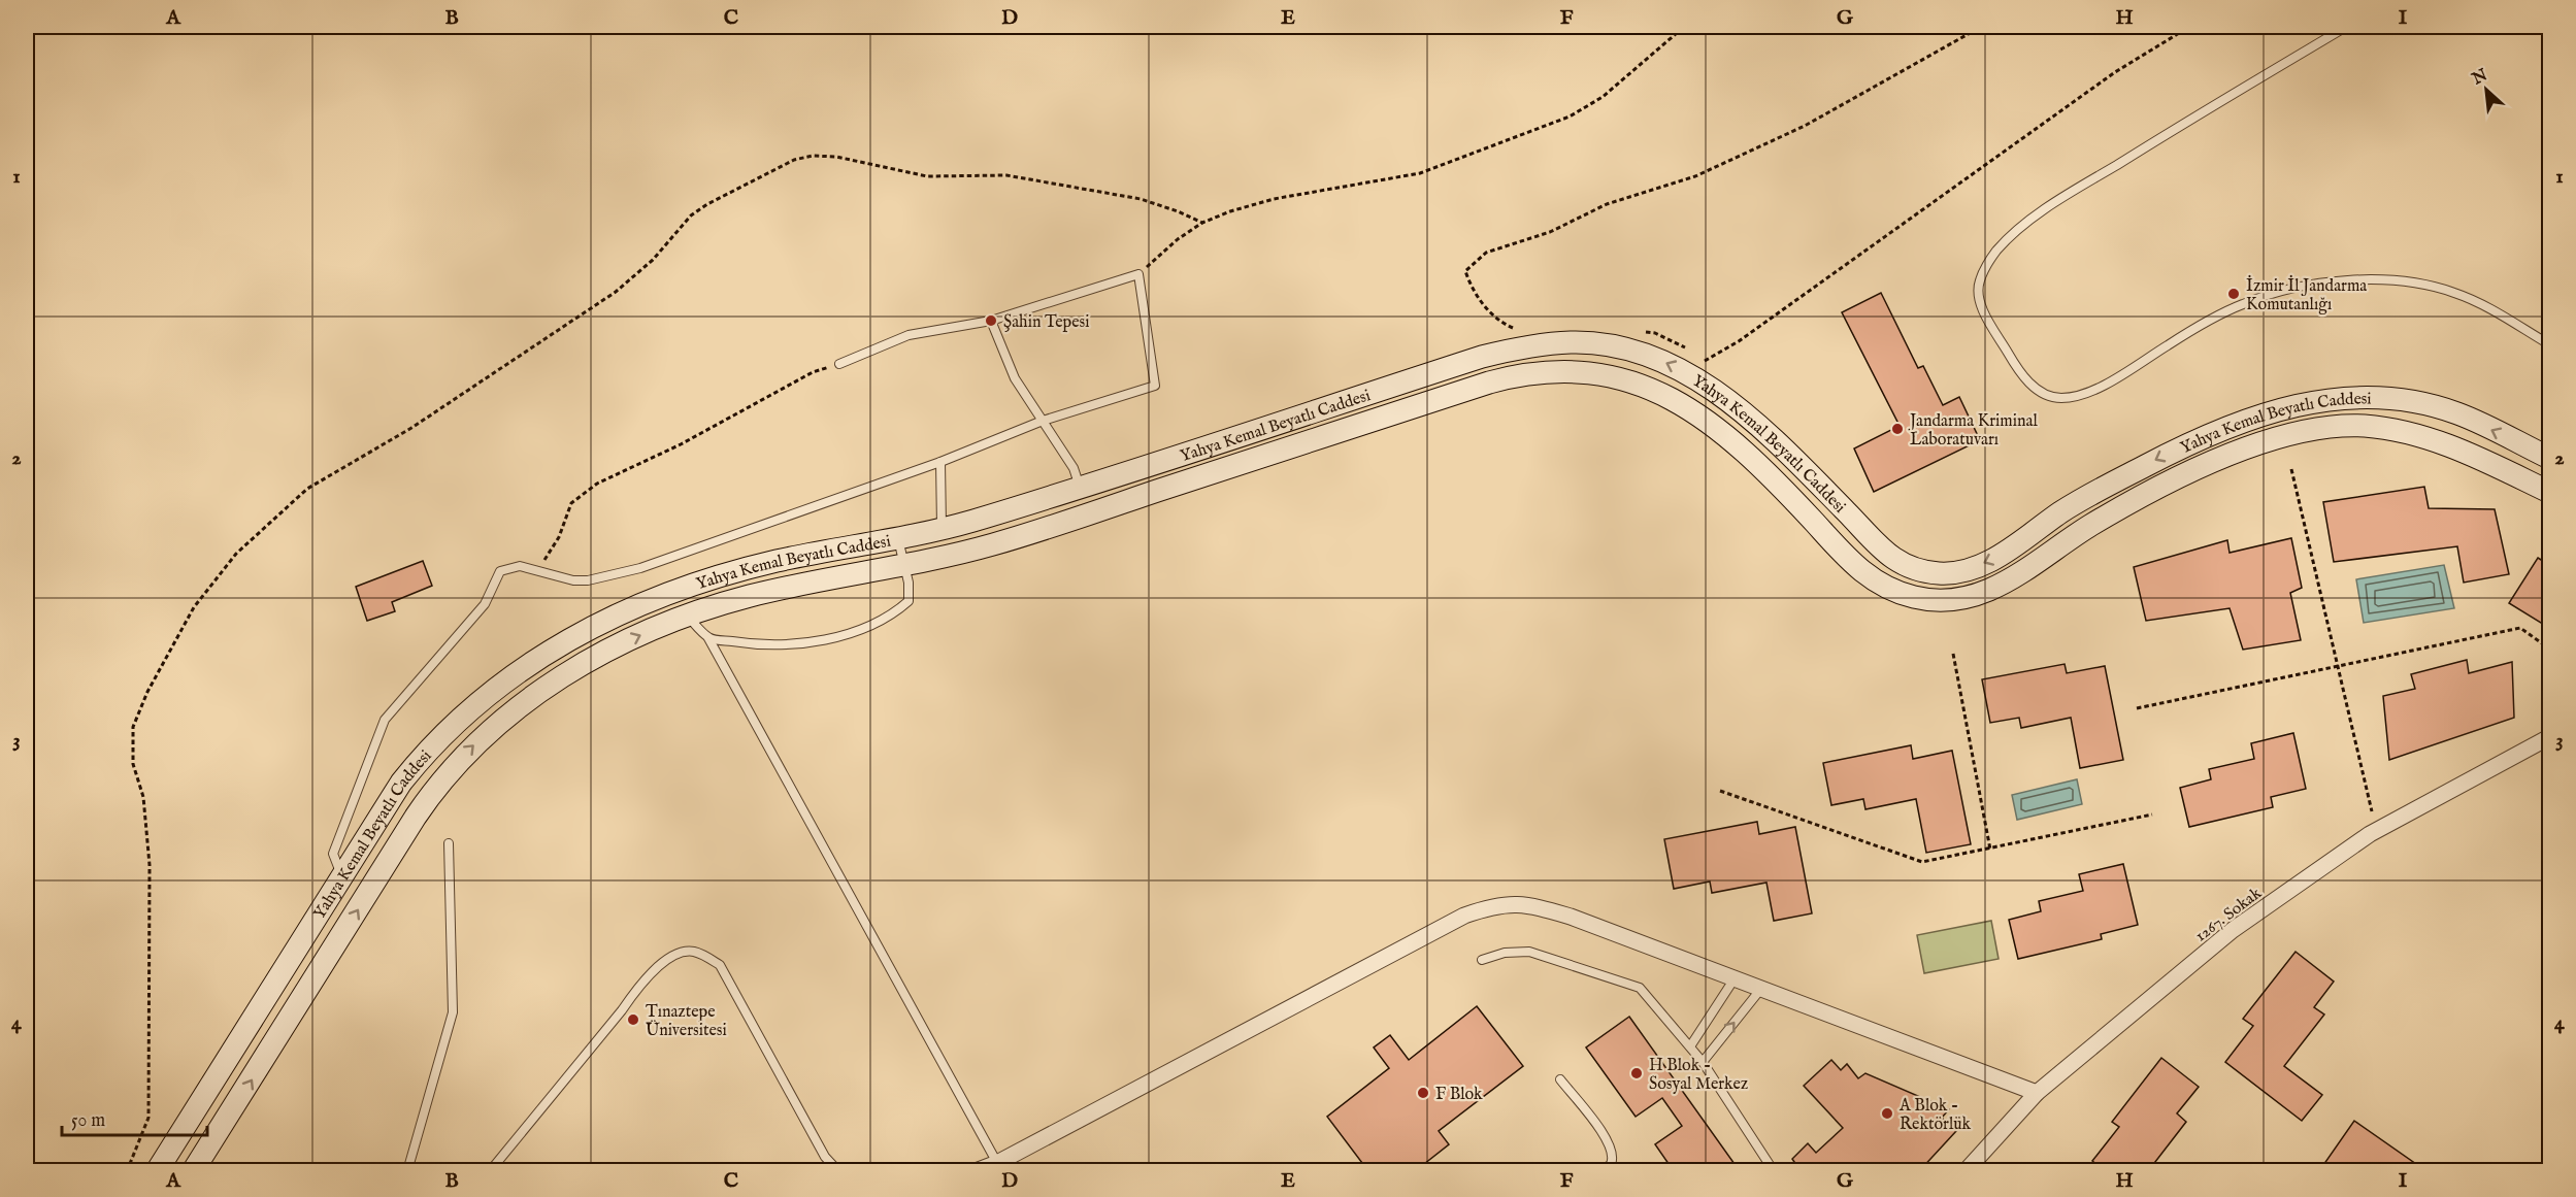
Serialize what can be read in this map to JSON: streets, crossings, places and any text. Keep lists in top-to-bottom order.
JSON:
{
  "streets": {
    "main road": ["Yahya Kemal Beyatlı Caddesi"],
    "street": ["1267. Sokak"]
  },
  "places": [
    "İzmir İl Jandarma Komutanlığı",
    "Şahin Tepesi",
    "Jandarma Kriminal Laboratuvarı",
    "Tınaztepe Üniversitesi",
    "H Blok - Sosyal Merkez",
    "F Blok",
    "A Blok - Rektörlük"
  ],
  "scale_bar": "50 m",
  "north": "top left",
  "grid": {
    "columns": [
      "A",
      "B",
      "C",
      "D",
      "E",
      "F",
      "G",
      "H",
      "I"
    ],
    "rows": [
      "1",
      "2",
      "3",
      "4"
    ]
  }
}
